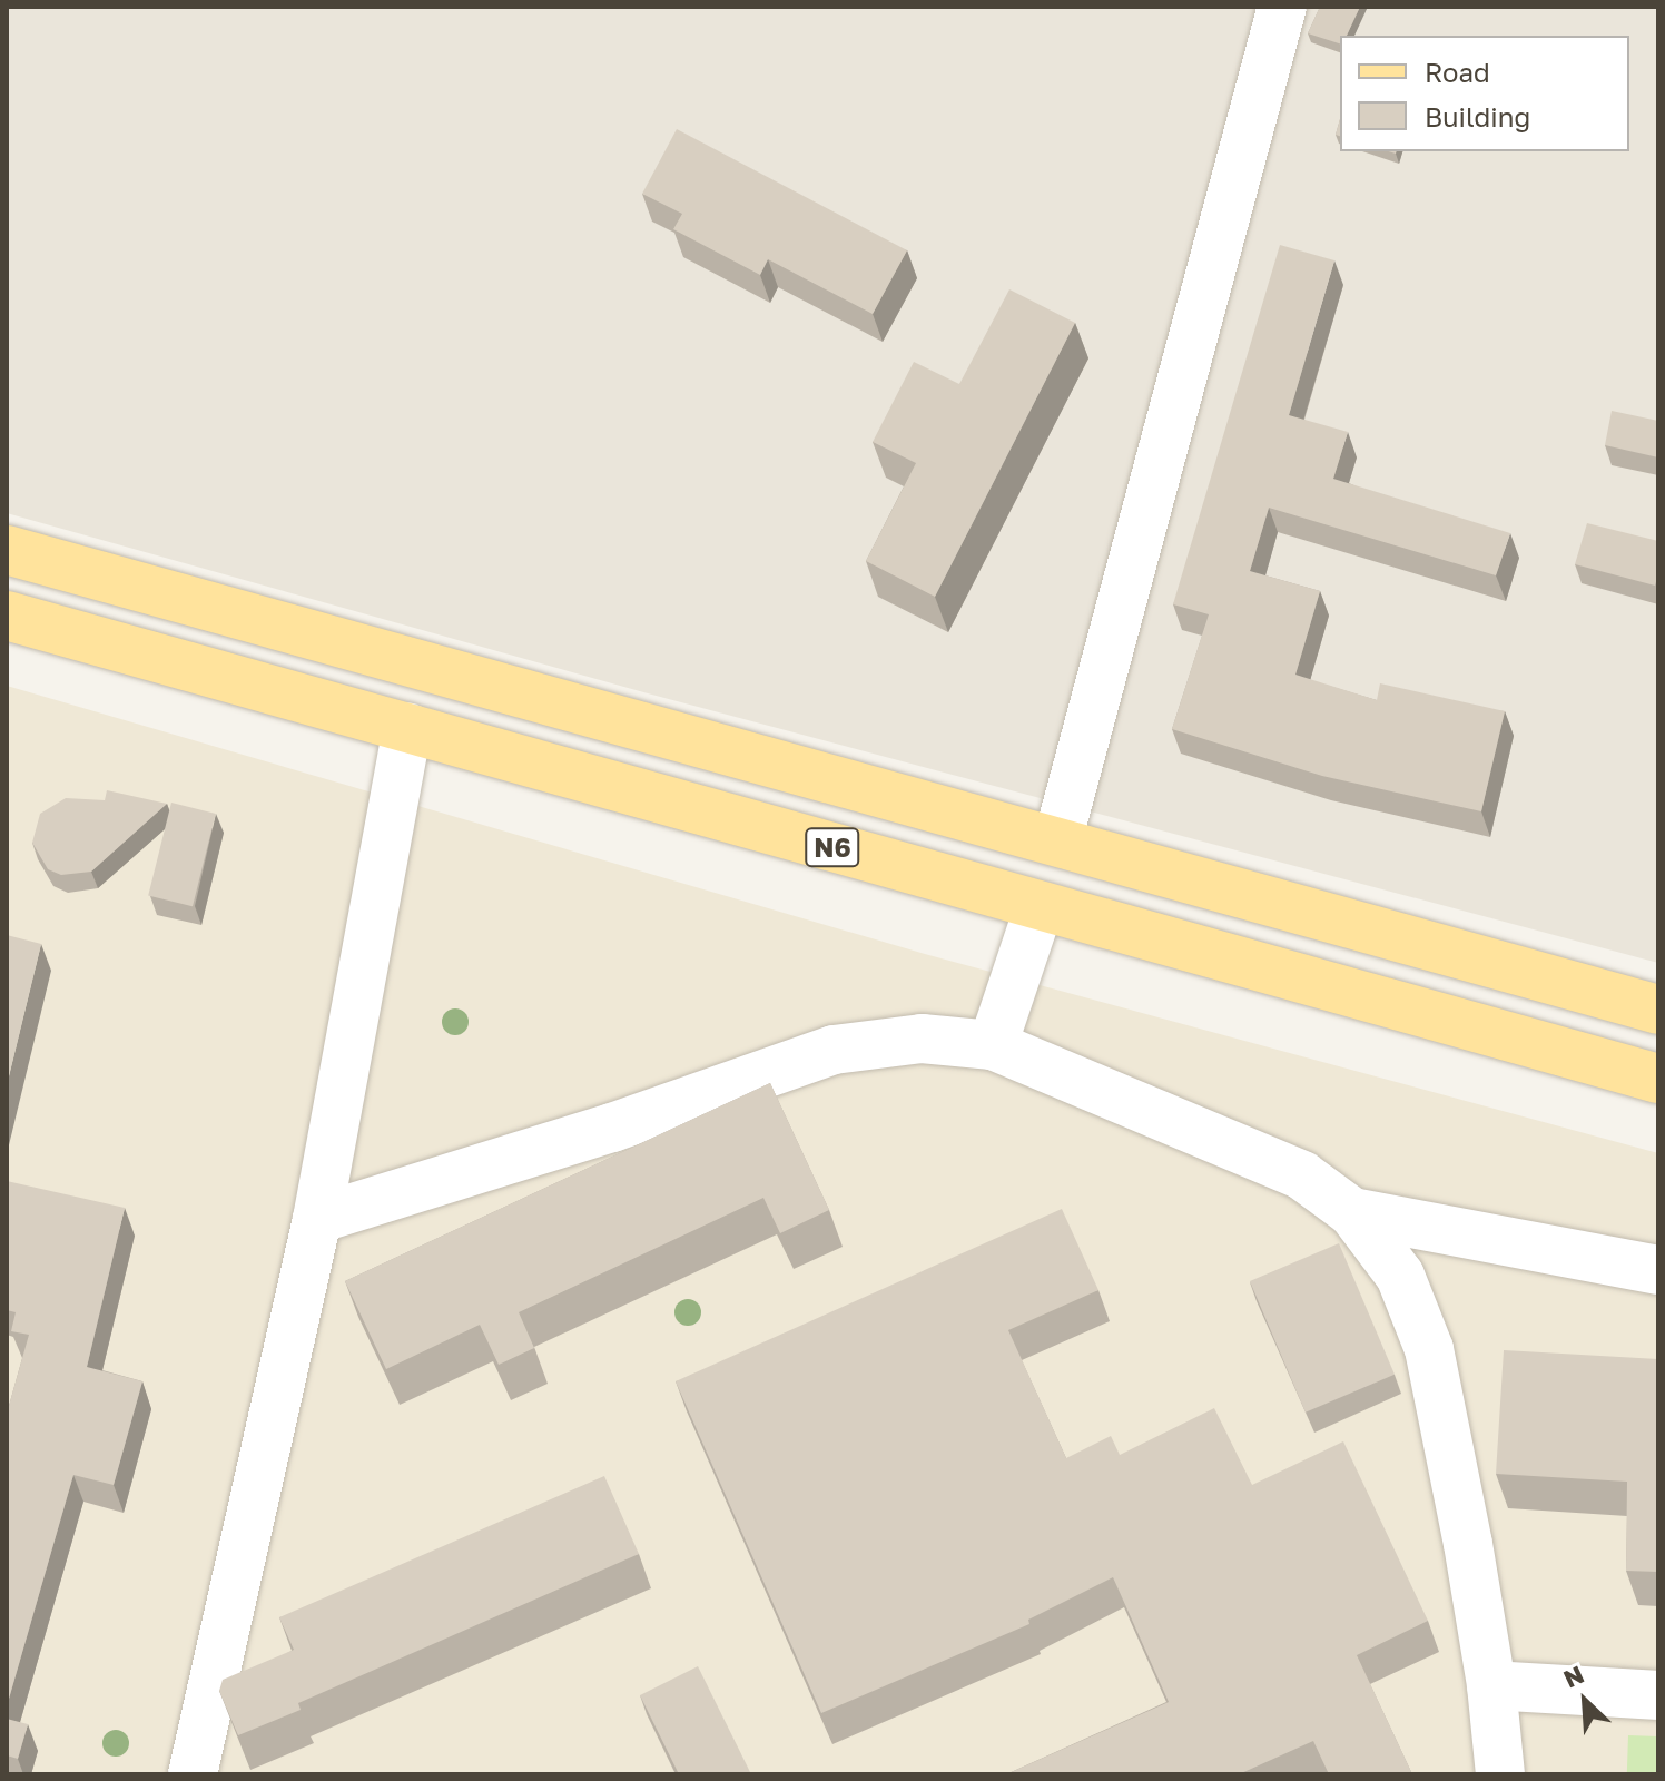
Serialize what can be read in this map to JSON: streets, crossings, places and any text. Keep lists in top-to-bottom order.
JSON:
{
  "streets": {
    "main road": ["N6"]
  },
  "legend": ["Road", "Building"],
  "north": "top left"
}
